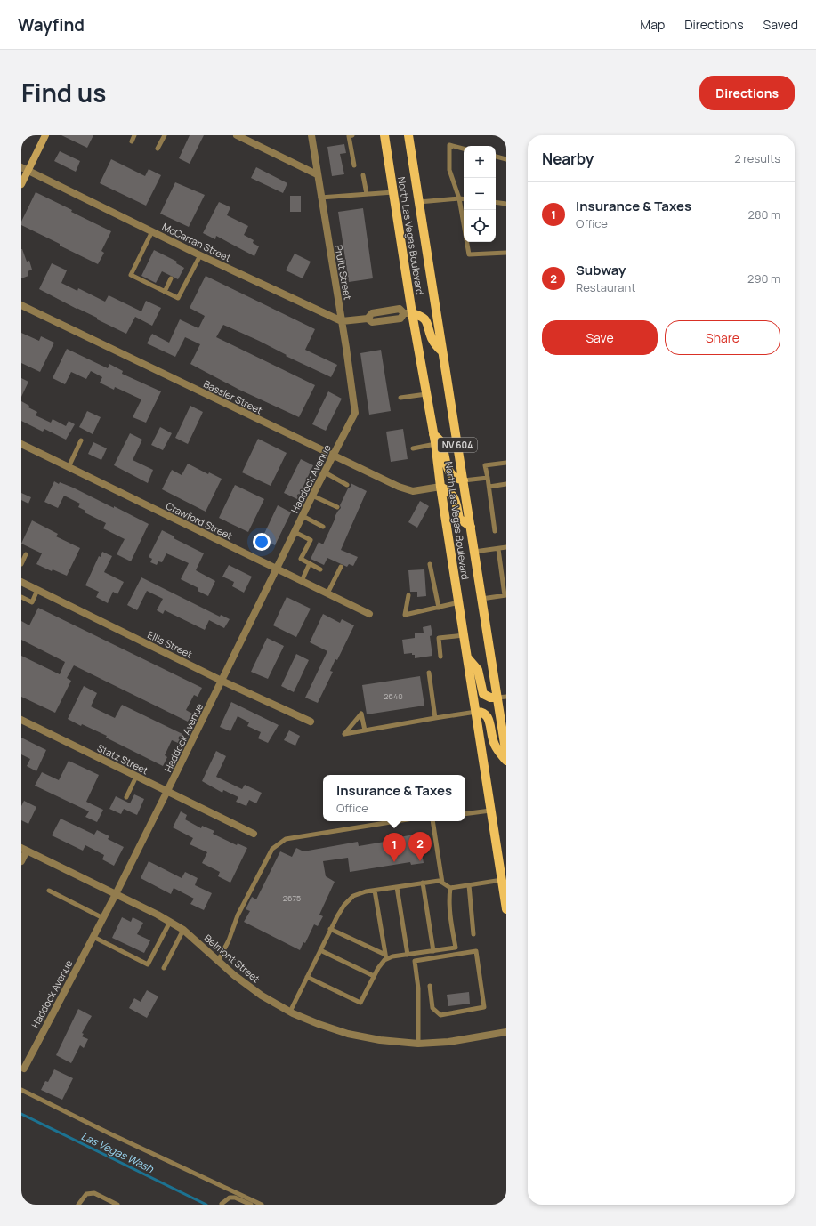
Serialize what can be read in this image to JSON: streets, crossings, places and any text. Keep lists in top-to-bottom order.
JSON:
{
  "streets": {
    "main road": ["North Las Vegas Boulevard", "NV 604"],
    "street": [
      "McCarran Street",
      "Pruitt Street",
      "Bassler Street",
      "Haddock Avenue",
      "Crawford Street",
      "Ellis Street",
      "Statz Street",
      "Belmont Street"
    ]
  },
  "crossings": [
    ["North Las Vegas Boulevard", "Bassler Street"],
    ["McCarran Street", "Pruitt Street"],
    ["Pruitt Street", "Haddock Avenue"],
    ["Bassler Street", "Haddock Avenue"],
    ["Haddock Avenue", "Crawford Street"],
    ["Haddock Avenue", "Ellis Street"],
    ["Haddock Avenue", "Statz Street"],
    ["Haddock Avenue", "Belmont Street"]
  ],
  "water": ["Las Vegas Wash"],
  "house_numbers": ["2640", "2675"],
  "page": {
    "header": "Wayfind",
    "nav": ["Map", "Directions", "Saved"],
    "title": "Find us",
    "buttons": [
      "Directions",
      ["Save", "Share"]
    ],
    "heading": ["Nearby", "2 results"],
    "map_buttons": ["+", "−"],
    "list": [
      {
        "mark": "1",
        "name": "Insurance & Taxes",
        "note": "Office",
        "value": "280 m"
      },
      {
        "mark": "2",
        "name": "Subway",
        "note": "Restaurant",
        "value": "290 m"
      }
    ],
    "popup": ["Insurance & Taxes", "Office"],
    "pins": ["2", "1"]
  }
}
